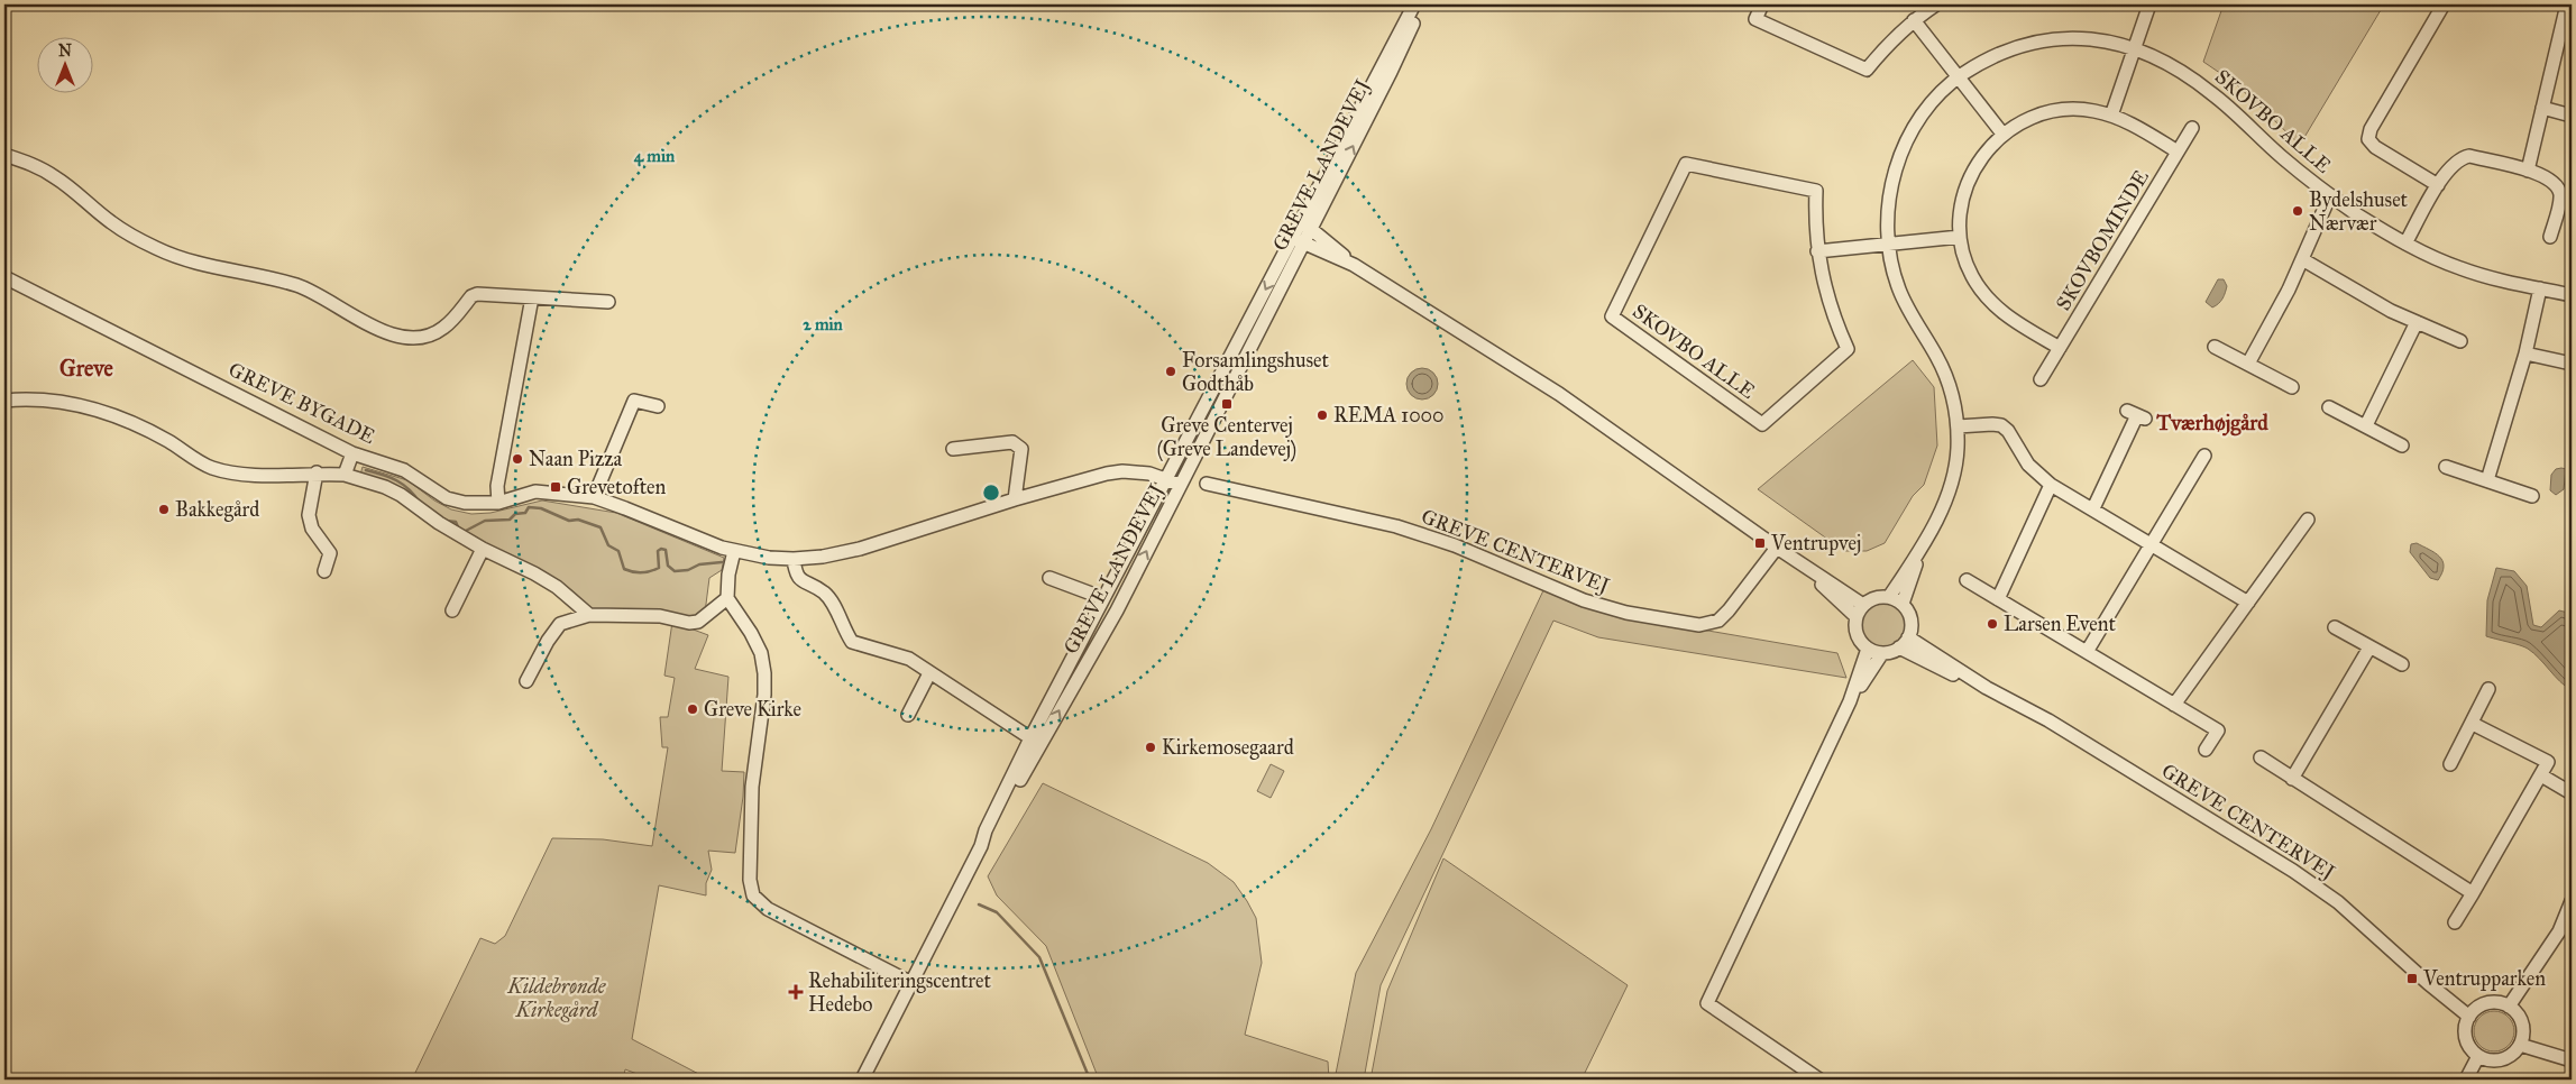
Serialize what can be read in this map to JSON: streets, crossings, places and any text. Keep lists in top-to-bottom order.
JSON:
{
  "streets": {
    "street": [
      "SKOVBO ALLE",
      "GREVE LANDEVEJ",
      "SKOVBOMINDE",
      "GREVE BYGADE",
      "GREVE CENTERVEJ"
    ]
  },
  "crossings": [
    ["SKOVBO ALLE", "GREVE CENTERVEJ"],
    ["GREVE LANDEVEJ", "GREVE BYGADE"]
  ],
  "districts": ["Greve", "Tværhøjgård"],
  "parks": ["Kildebrønde Kirkegård"],
  "places": {
    "other": [
      "Bydelshuset Nærvær",
      "Forsamlingshuset Godthåb",
      "REMA 1000",
      "Naan Pizza",
      "Bakkegård",
      "Larsen Event",
      "Greve Kirke",
      "Kirkemosegaard"
    ],
    "transit": [
      "Greve Centervej (Greve Landevej)",
      "Grevetoften",
      "Ventrupvej",
      "Ventrupparken"
    ],
    "health": ["Rehabiliteringscentret Hedebo"]
  },
  "north": "top",
  "rings": ["4 min", "2 min"]
}
